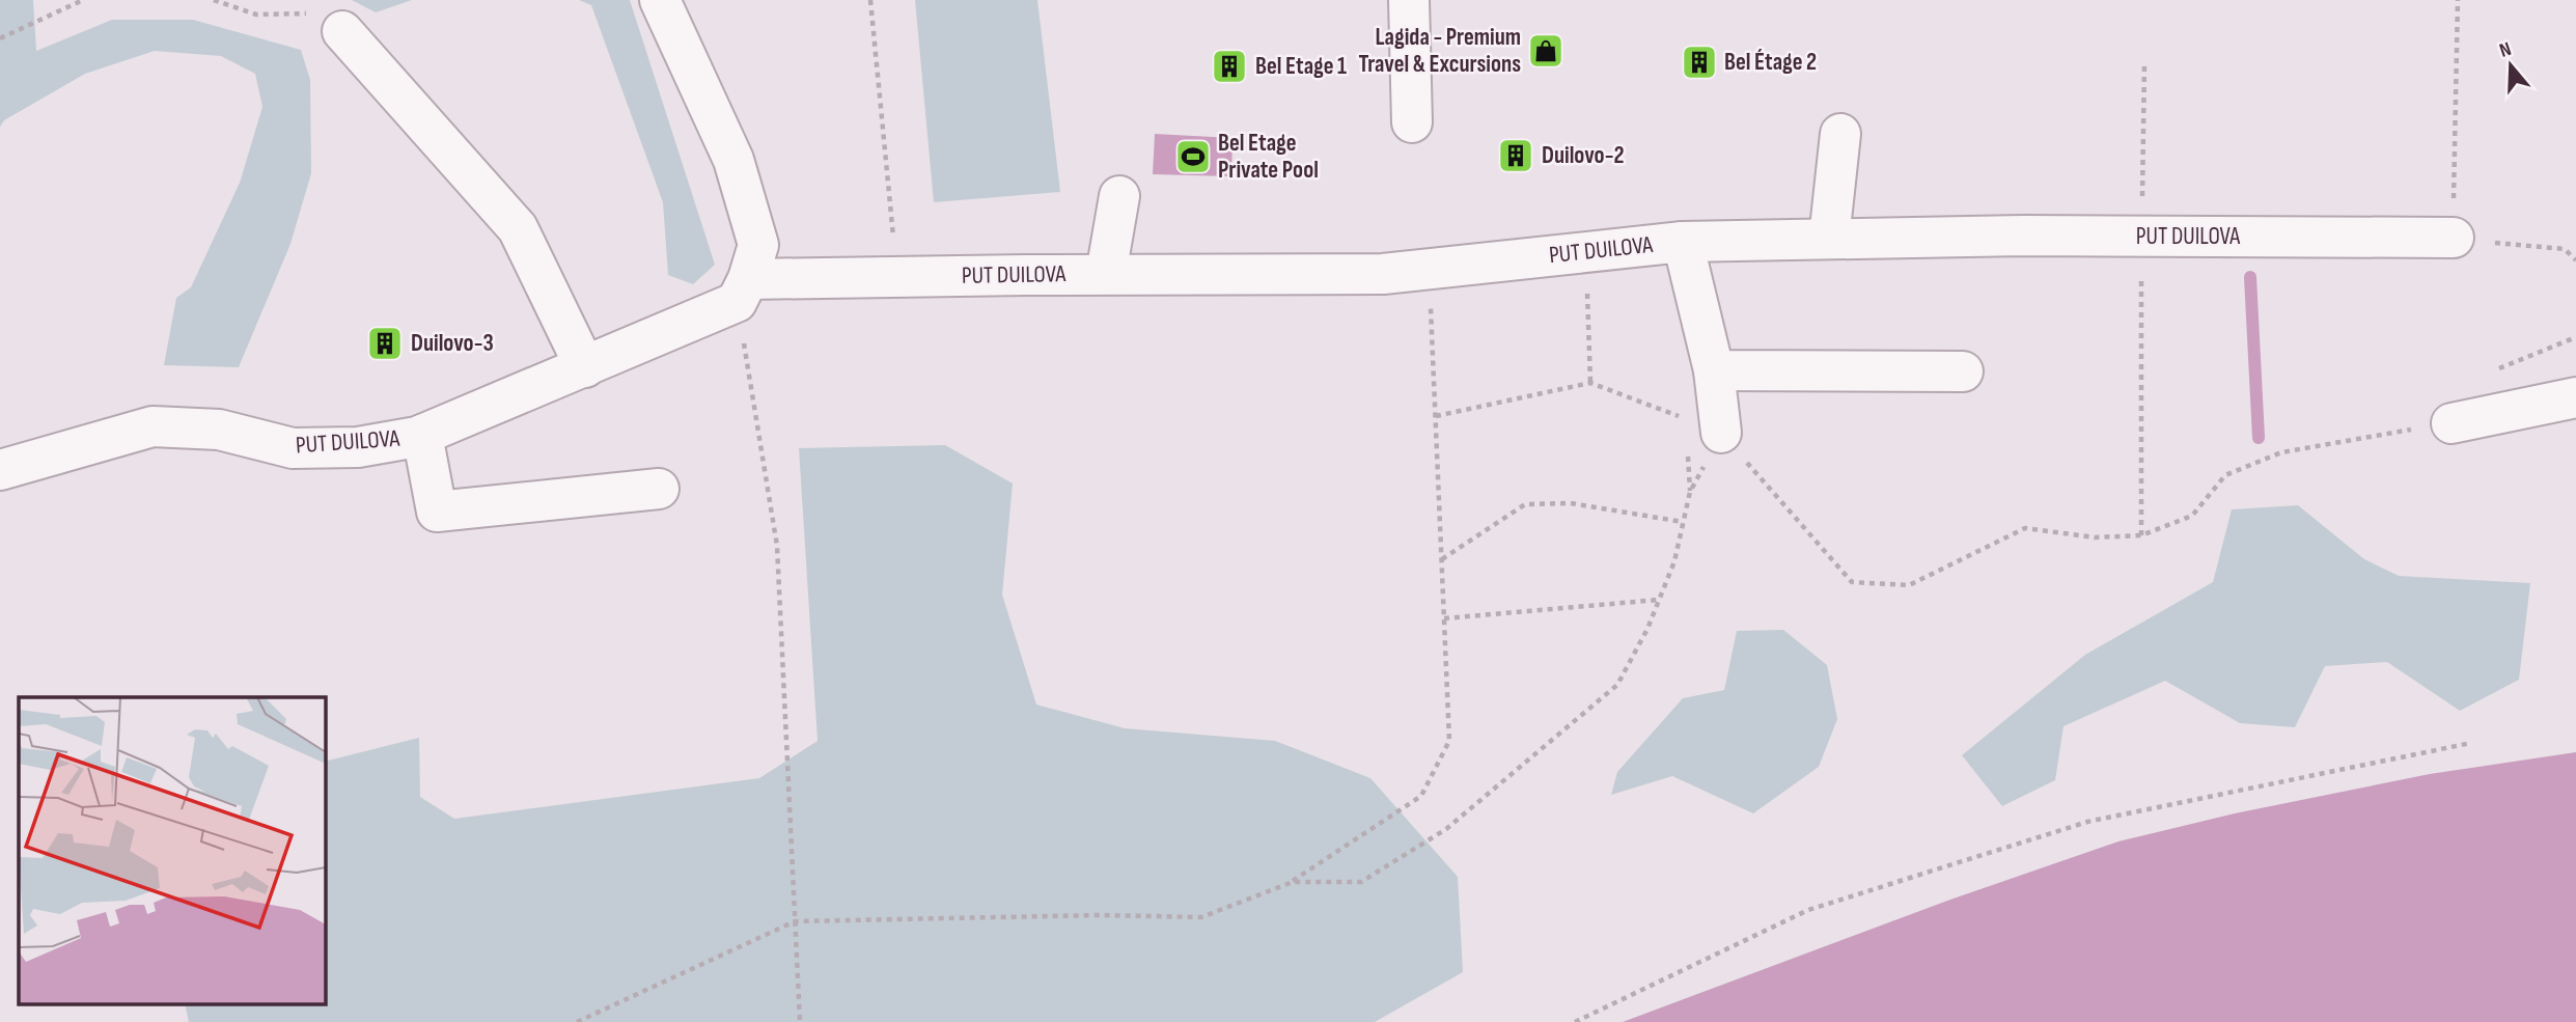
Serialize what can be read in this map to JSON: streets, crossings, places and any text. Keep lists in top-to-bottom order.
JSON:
{
  "streets": {
    "street": ["PUT DUILOVA"]
  },
  "places": {
    "shop": ["Lagida - Premium Travel & Excursions"],
    "building": [
      "Bel Étage 2",
      "Bel Etage 1",
      "Duilovo-2",
      "Duilovo-3"
    ],
    "sports": ["Bel Etage Private Pool"]
  },
  "north": "top"
}
